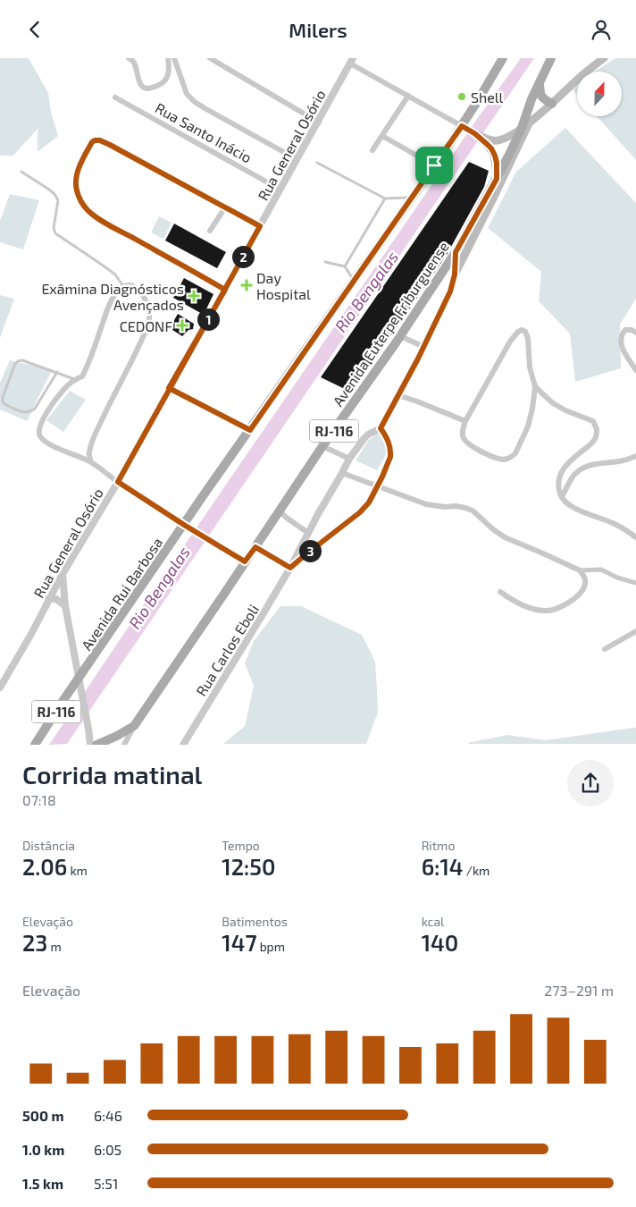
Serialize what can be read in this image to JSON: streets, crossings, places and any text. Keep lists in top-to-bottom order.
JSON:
{
  "streets": {
    "main road": ["Avenida Euterpe Friburguense", "RJ-116", "Avenida Rui Barbosa"],
    "street": ["Rua Santo Inácio", "Rua General Osório", "Rua Carlos Eboli"]
  },
  "crossings": [
    ["Rua Santo Inácio", "Rua General Osório"],
    ["Avenida Euterpe Friburguense", "RJ-116"],
    ["RJ-116", "Avenida Rui Barbosa"]
  ],
  "water": ["Rio Bengalas"],
  "places": {
    "other": ["Shell"],
    "health": ["Day Hospital", "Exâmina Diagnósticos Avençados", "CEDONF"]
  },
  "north": "top",
  "page": {
    "header": "Milers",
    "pins": ["2", "1", "3"],
    "heading": ["Corrida matinal", "07:18"],
    "stats": [
      ["Distância", "2.06 km"],
      ["Tempo", "12:50"],
      ["Ritmo", "6:14 /km"],
      ["Elevação", "23 m"],
      ["Batimentos", "147 bpm"],
      ["kcal", "140"]
    ],
    "chart": ["Elevação", "273–291 m"],
    "list": [
      {
        "name": "500 m",
        "note": "6:46"
      },
      {
        "name": "1.0 km",
        "note": "6:05"
      },
      {
        "name": "1.5 km",
        "note": "5:51"
      }
    ]
  }
}
